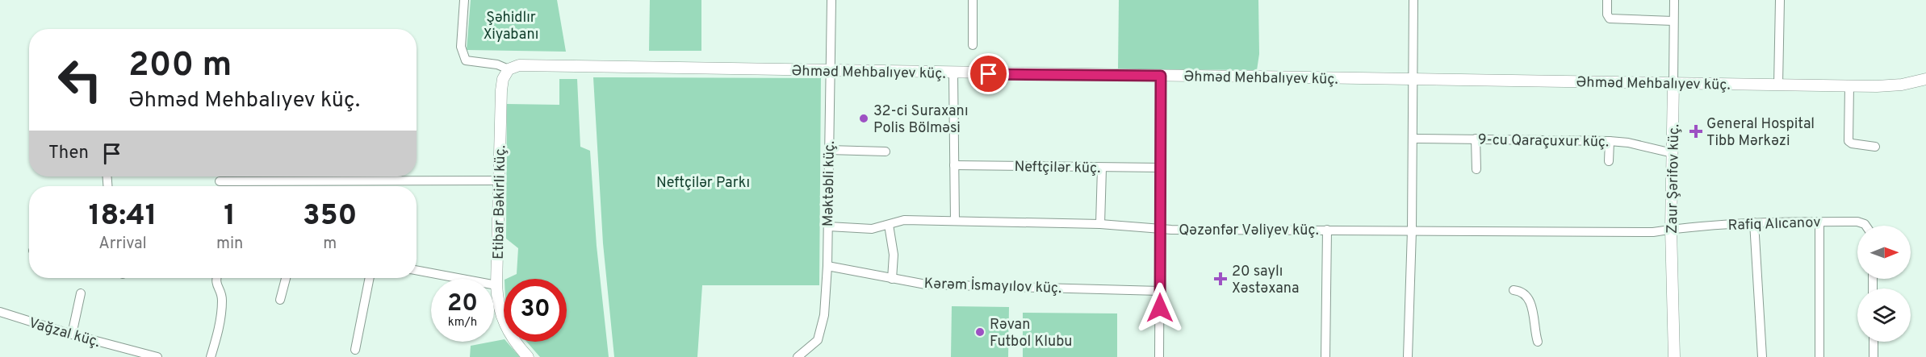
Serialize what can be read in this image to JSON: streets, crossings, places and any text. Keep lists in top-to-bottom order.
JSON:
{
  "streets": {
    "street": [
      "Əhməd Mehbalıyev küç.",
      "9-cu Qaraçuxur küç.",
      "Neftçilər küç.",
      "Zaur Şərifov küç.",
      "Məktəbli küç.",
      "Etibar Bəkirli küç.",
      "Rafiq Alıcanov",
      "Qəzənfər Vəliyev küç.",
      "Kərəm İsmayılov küç.",
      "Vağzal küç."
    ]
  },
  "crossings": [
    ["Əhməd Mehbalıyev küç.", "Zaur Şərifov küç."],
    ["Əhməd Mehbalıyev küç.", "Məktəbli küç."],
    ["Əhməd Mehbalıyev küç.", "Etibar Bəkirli küç."],
    ["9-cu Qaraçuxur küç.", "Zaur Şərifov küç."],
    ["Zaur Şərifov küç.", "Rafiq Alıcanov"],
    ["Zaur Şərifov küç.", "Qəzənfər Vəliyev küç."],
    ["Məktəbli küç.", "Qəzənfər Vəliyev küç."],
    ["Məktəbli küç.", "Kərəm İsmayılov küç."],
    ["Rafiq Alıcanov", "Qəzənfər Vəliyev küç."]
  ],
  "parks": ["Şəhidlır Xiyabanı", "Neftçilər Parkı"],
  "places": {
    "other": ["32-ci Suraxanı Polis Bölməsi", "Rəvan Futbol Klubu"],
    "health": ["General Hospital Tibb Mərkəzi", "20 saylı Xəstəxana"]
  },
  "north": "right",
  "page": {
    "turn": ["200 m", "Əhməd Mehbalıyev küç."],
    "then": "Then",
    "eta": [
      "18:41",
      "Arrival",
      "1",
      "min",
      "350",
      "m"
    ],
    "speed": "20 km/h",
    "limit": "30"
  }
}
